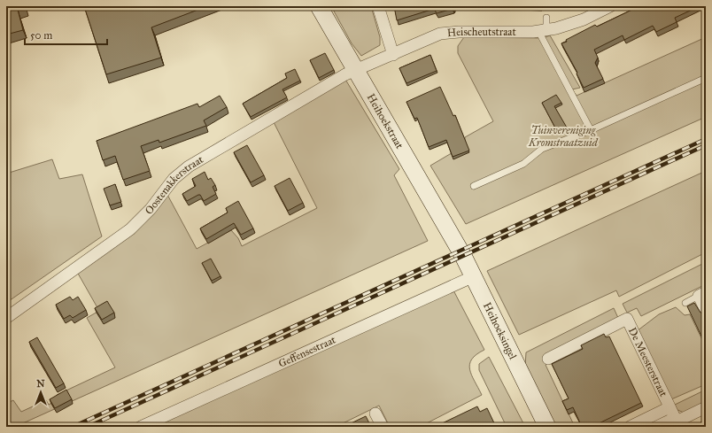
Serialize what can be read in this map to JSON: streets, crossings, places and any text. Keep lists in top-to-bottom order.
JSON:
{
  "streets": {
    "street": [
      "Heischeutstraat",
      "Heihoekstraat",
      "Oostenakkerstraat",
      "Heihoeksingel",
      "Geffensestraat",
      "De Meesterstraat"
    ]
  },
  "crossings": [
    ["Heischeutstraat", "Heihoekstraat"],
    ["Heischeutstraat", "Oostenakkerstraat"],
    ["Heihoekstraat", "Oostenakkerstraat"],
    ["Heihoekstraat", "Heihoeksingel"],
    ["Heihoeksingel", "Geffensestraat"]
  ],
  "parks": ["Tuinvereniging Kromstraatzuid"],
  "scale_bar": "50 m",
  "north": "top"
}
